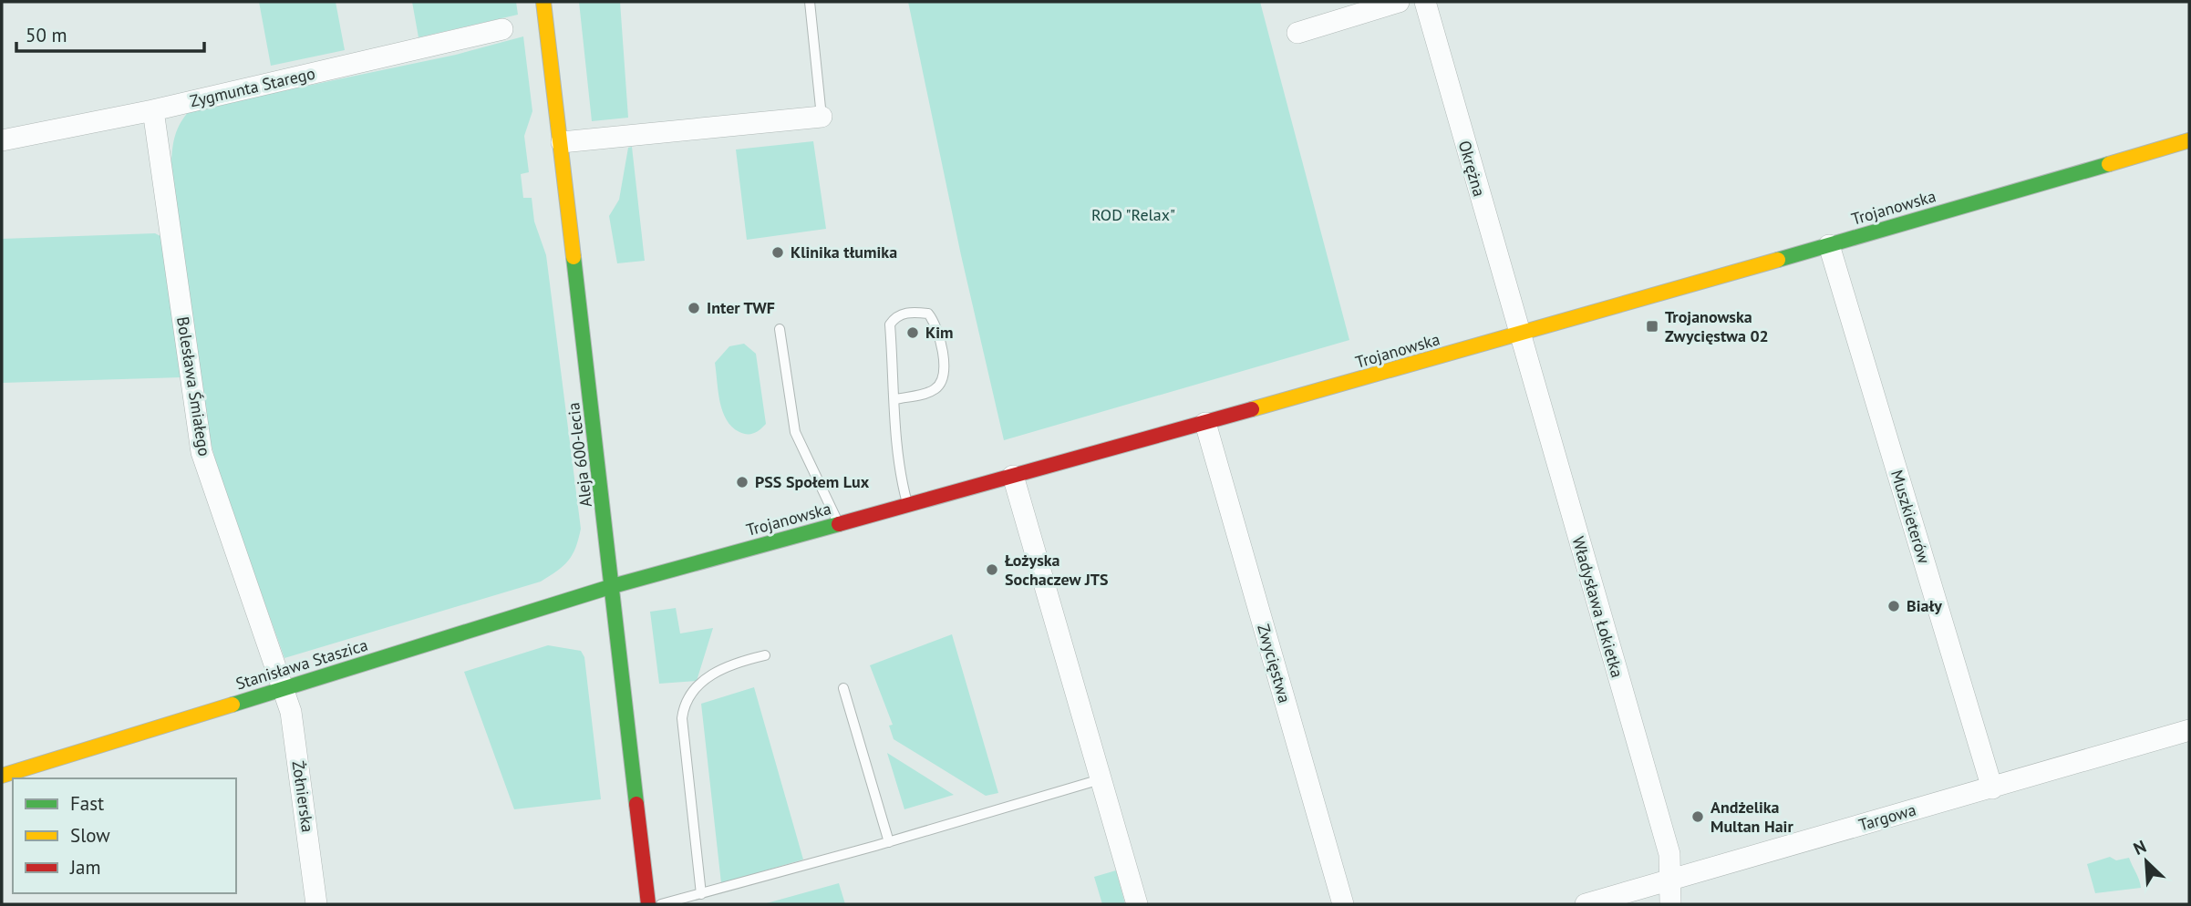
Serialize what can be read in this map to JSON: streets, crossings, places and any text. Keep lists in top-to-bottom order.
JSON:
{
  "streets": {
    "street": [
      "Zygmunta Starego",
      "Okrężna",
      "Trojanowska",
      "Bolesława Śmiałego",
      "Aleja 600-lecia",
      "Muszkieterów",
      "Władysława Łokietka",
      "Zwycięstwa",
      "Stanisława Staszica",
      "Żołnierska",
      "Targowa"
    ]
  },
  "crossings": [
    ["Zygmunta Starego", "Bolesława Śmiałego"],
    ["Okrężna", "Trojanowska"],
    ["Okrężna", "Władysława Łokietka"],
    ["Trojanowska", "Aleja 600-lecia"],
    ["Trojanowska", "Muszkieterów"],
    ["Trojanowska", "Władysława Łokietka"],
    ["Trojanowska", "Zwycięstwa"],
    ["Trojanowska", "Stanisława Staszica"],
    ["Bolesława Śmiałego", "Stanisława Staszica"],
    ["Bolesława Śmiałego", "Żołnierska"],
    ["Aleja 600-lecia", "Stanisława Staszica"],
    ["Muszkieterów", "Targowa"],
    ["Władysława Łokietka", "Targowa"],
    ["Stanisława Staszica", "Żołnierska"]
  ],
  "parks": ["ROD \"Relax\""],
  "places": {
    "other": [
      "Klinika tłumika",
      "Inter TWF",
      "Kim",
      "PSS Społem Lux",
      "Łożyska Sochaczew JTS",
      "Biały",
      "Andżelika Multan Hair"
    ],
    "transit": ["Trojanowska Zwycięstwa 02"]
  },
  "legend": ["Fast", "Slow", "Jam"],
  "scale_bar": "50 m",
  "north": "top left"
}
